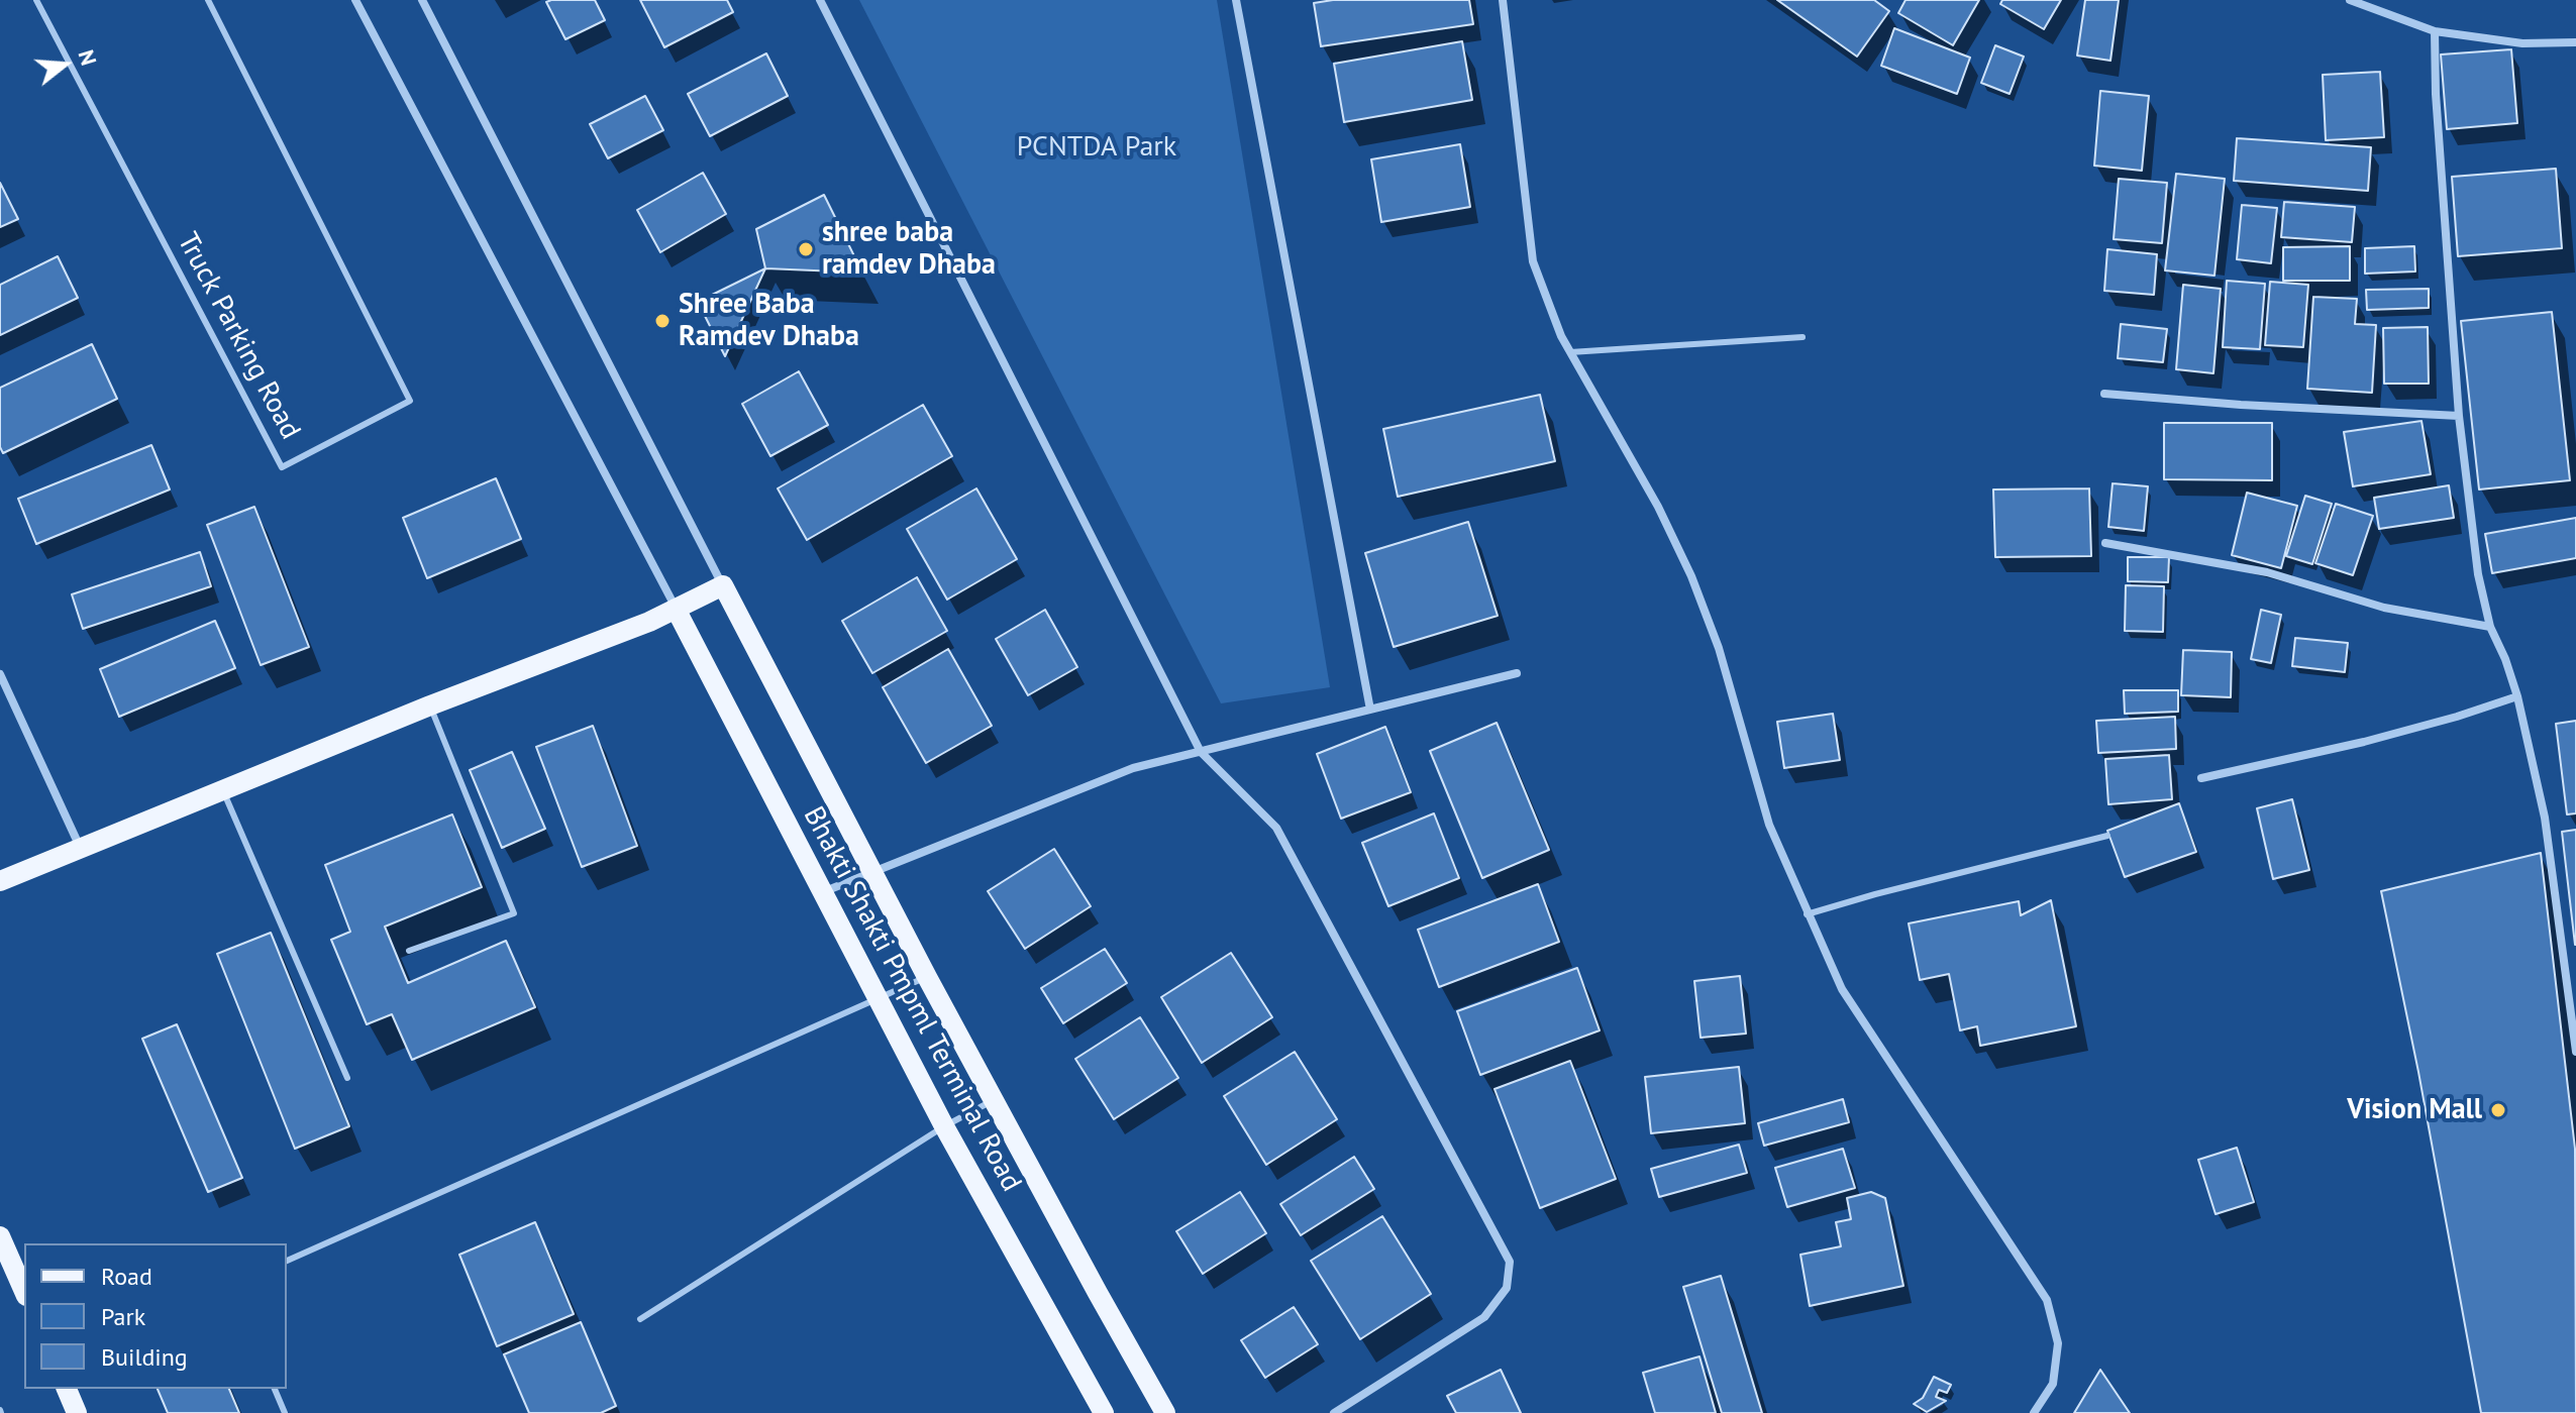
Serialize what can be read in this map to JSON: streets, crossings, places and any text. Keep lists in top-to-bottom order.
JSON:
{
  "streets": {
    "main road": ["Bhakti Shakti Pmpml Terminal Road"],
    "lane": ["Truck Parking Road"]
  },
  "parks": ["PCNTDA Park"],
  "places": ["shree baba ramdev Dhaba", "Shree Baba Ramdev Dhaba", "Vision Mall"],
  "legend": ["Road", "Park", "Building"],
  "north": "right"
}
